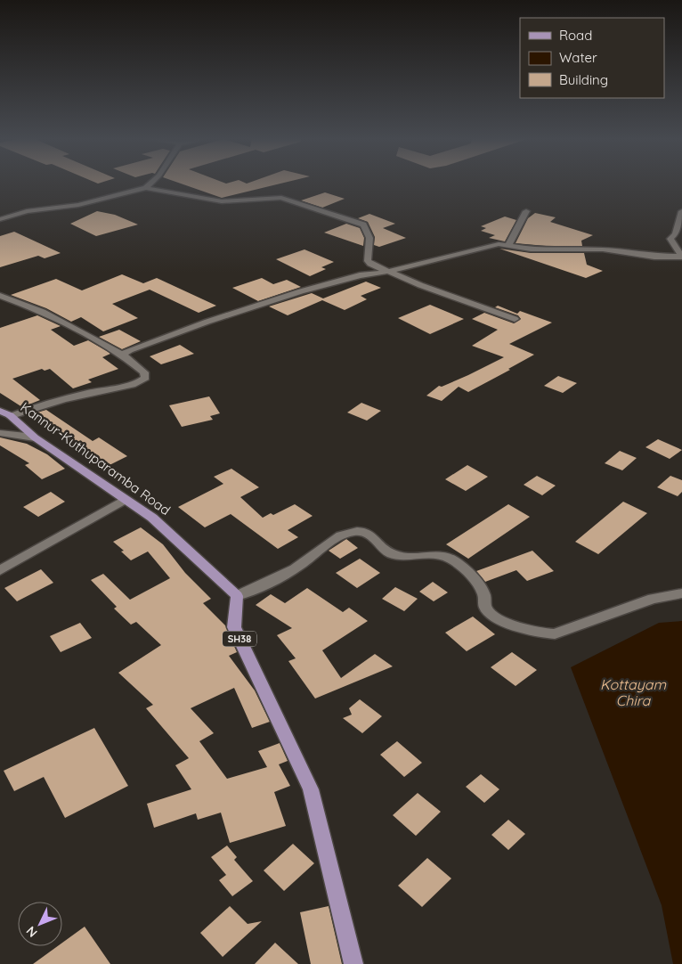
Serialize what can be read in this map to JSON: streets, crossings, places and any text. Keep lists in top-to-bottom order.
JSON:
{
  "streets": {
    "main road": ["Kannur-Kuthuparamba Road", "SH38"]
  },
  "crossings": [
    ["Kannur-Kuthuparamba Road", "SH38"]
  ],
  "water": ["Kottayam Chira"],
  "legend": ["Road", "Water", "Building"],
  "north": "bottom left"
}
